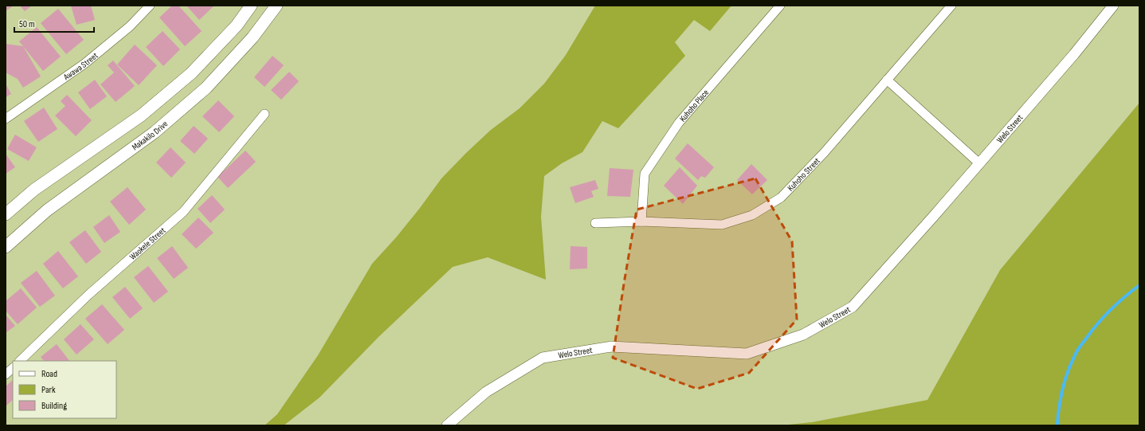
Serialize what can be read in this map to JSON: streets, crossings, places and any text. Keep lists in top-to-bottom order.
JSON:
{
  "streets": {
    "main road": ["Makakilo Drive"],
    "street": [
      "Awawa Street",
      "Kuhoho Place",
      "Welo Street",
      "Kuhoho Street",
      "Waokele Street"
    ]
  },
  "crossings": [
    ["Kuhoho Place", "Kuhoho Street"]
  ],
  "legend": ["Road", "Park", "Building"],
  "scale_bar": "50 m"
}
